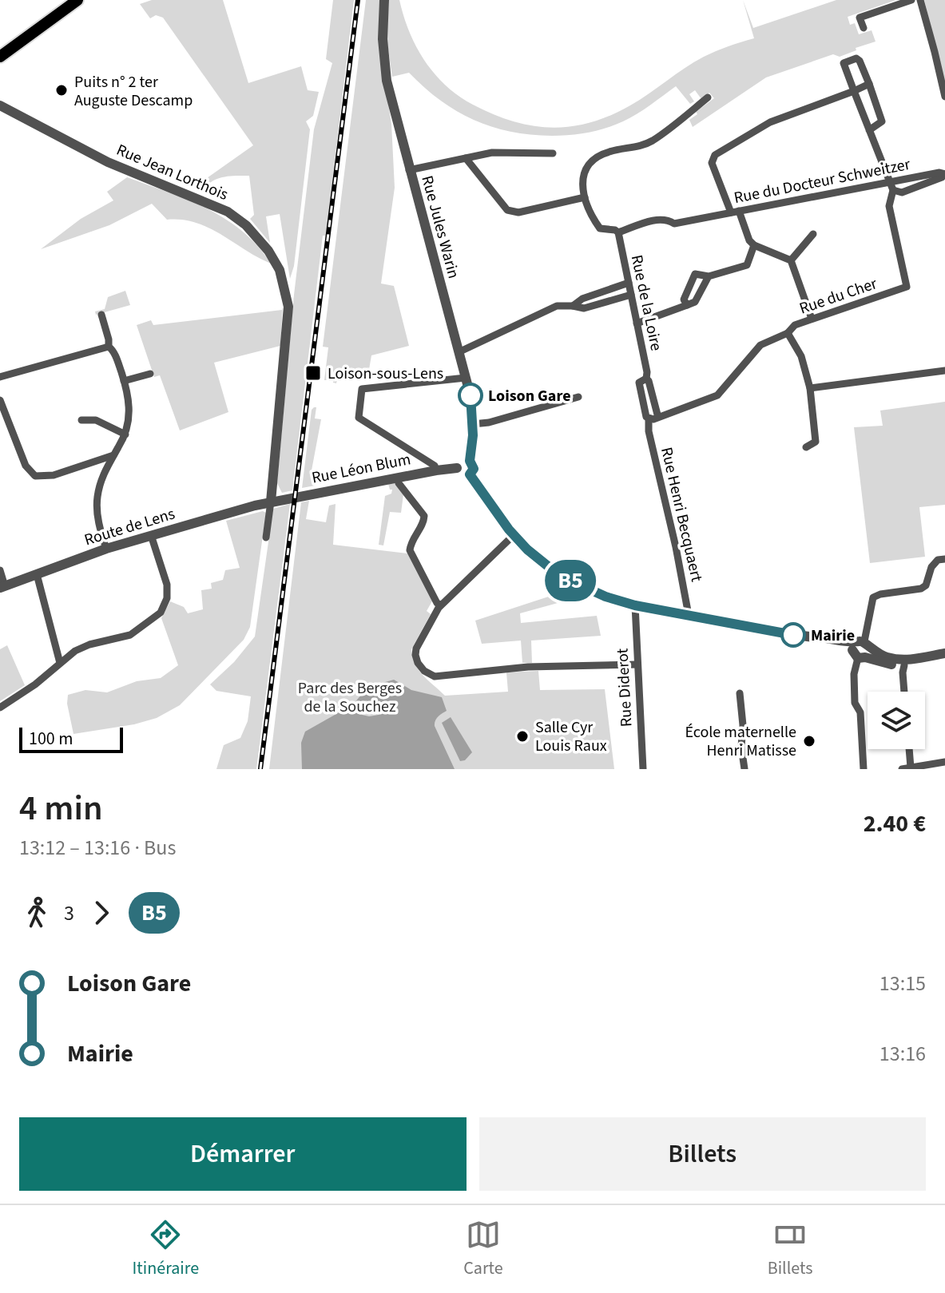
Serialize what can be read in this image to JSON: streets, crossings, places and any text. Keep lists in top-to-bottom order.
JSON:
{
  "streets": {
    "street": [
      "Rue Jean Lorthois",
      "Rue du Docteur Schweitzer",
      "Rue Jules Warin",
      "Rue du Cher",
      "Rue de la Loire",
      "Rue Léon Blum",
      "Rue Henri Becquaert",
      "Route de Lens",
      "Rue Diderot"
    ]
  },
  "crossings": [
    ["Rue Jean Lorthois", "Rue Léon Blum"],
    ["Rue Jean Lorthois", "Route de Lens"],
    ["Rue du Docteur Schweitzer", "Rue de la Loire"],
    ["Rue Jules Warin", "Rue Léon Blum"],
    ["Rue du Cher", "Rue de la Loire"],
    ["Rue de la Loire", "Rue Henri Becquaert"],
    ["Rue Léon Blum", "Route de Lens"]
  ],
  "parks": ["Parc des Berges de la Souchez"],
  "places": {
    "other": [
      "Puits n° 2 ter Auguste Descamp",
      "Loison Gare",
      "Mairie",
      "Salle Cyr Louis Raux",
      "École maternelle Henri Matisse"
    ],
    "transit": ["Loison-sous-Lens"]
  },
  "lines": ["bus line B5"],
  "scale_bar": "100 m",
  "page": {
    "on_map": "B5",
    "scale": "100 m",
    "heading": ["4 min", "13:12 – 13:16 · Bus", "2.40 €"],
    "legs": ["3", "B5"],
    "list": [
      {
        "name": "Loison Gare",
        "value": "13:15"
      },
      {
        "name": "Mairie",
        "value": "13:16"
      }
    ],
    "buttons": ["Démarrer", "Billets"],
    "tabs": ["Itinéraire", "Carte", "Billets"]
  }
}
